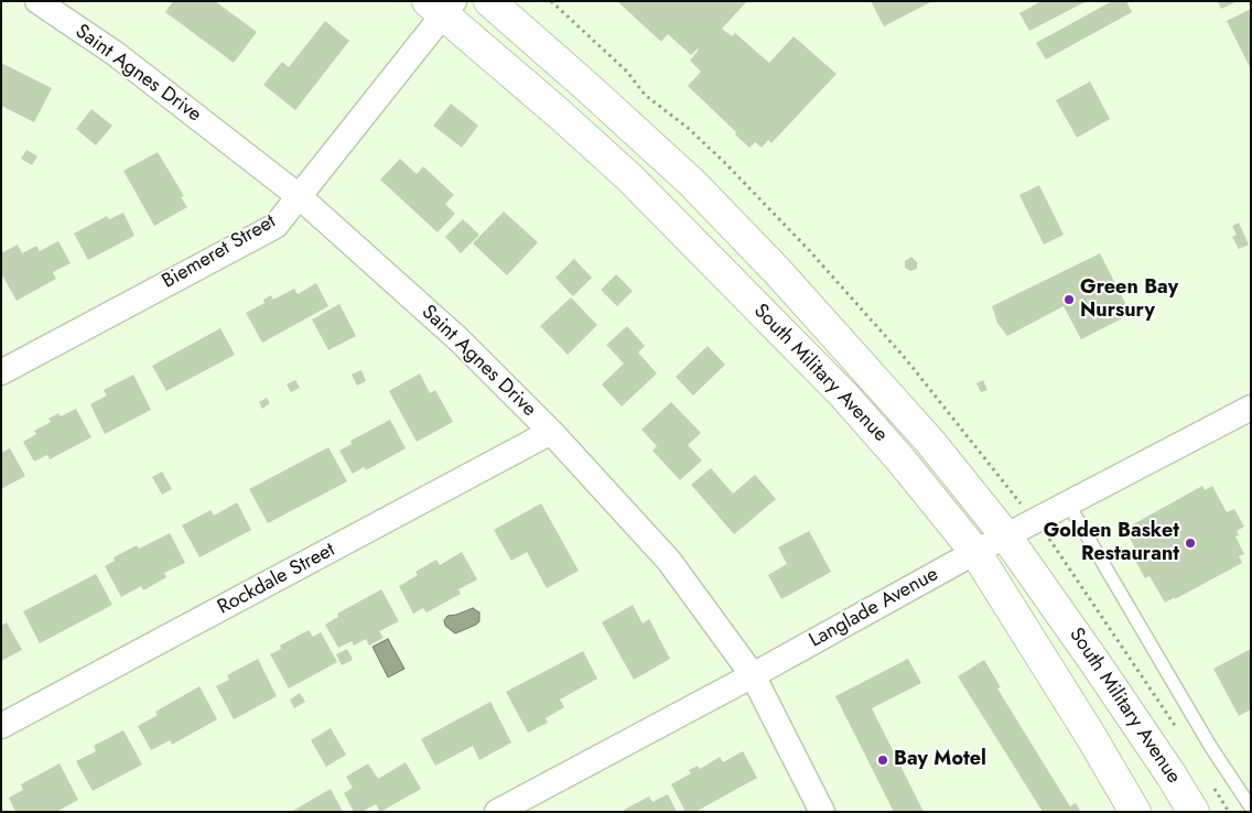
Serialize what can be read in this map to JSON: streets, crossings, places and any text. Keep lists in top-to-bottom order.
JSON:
{
  "streets": {
    "main road": ["South Military Avenue"],
    "street": [
      "Saint Agnes Drive",
      "Biemeret Street",
      "Rockdale Street",
      "Langlade Avenue"
    ]
  },
  "crossings": [
    ["Saint Agnes Drive", "Biemeret Street"],
    ["Saint Agnes Drive", "Rockdale Street"],
    ["Saint Agnes Drive", "Langlade Avenue"],
    ["Biemeret Street", "South Military Avenue"],
    ["South Military Avenue", "Langlade Avenue"]
  ],
  "places": ["Green Bay Nursury", "Golden Basket Restaurant", "Bay Motel"]
}
